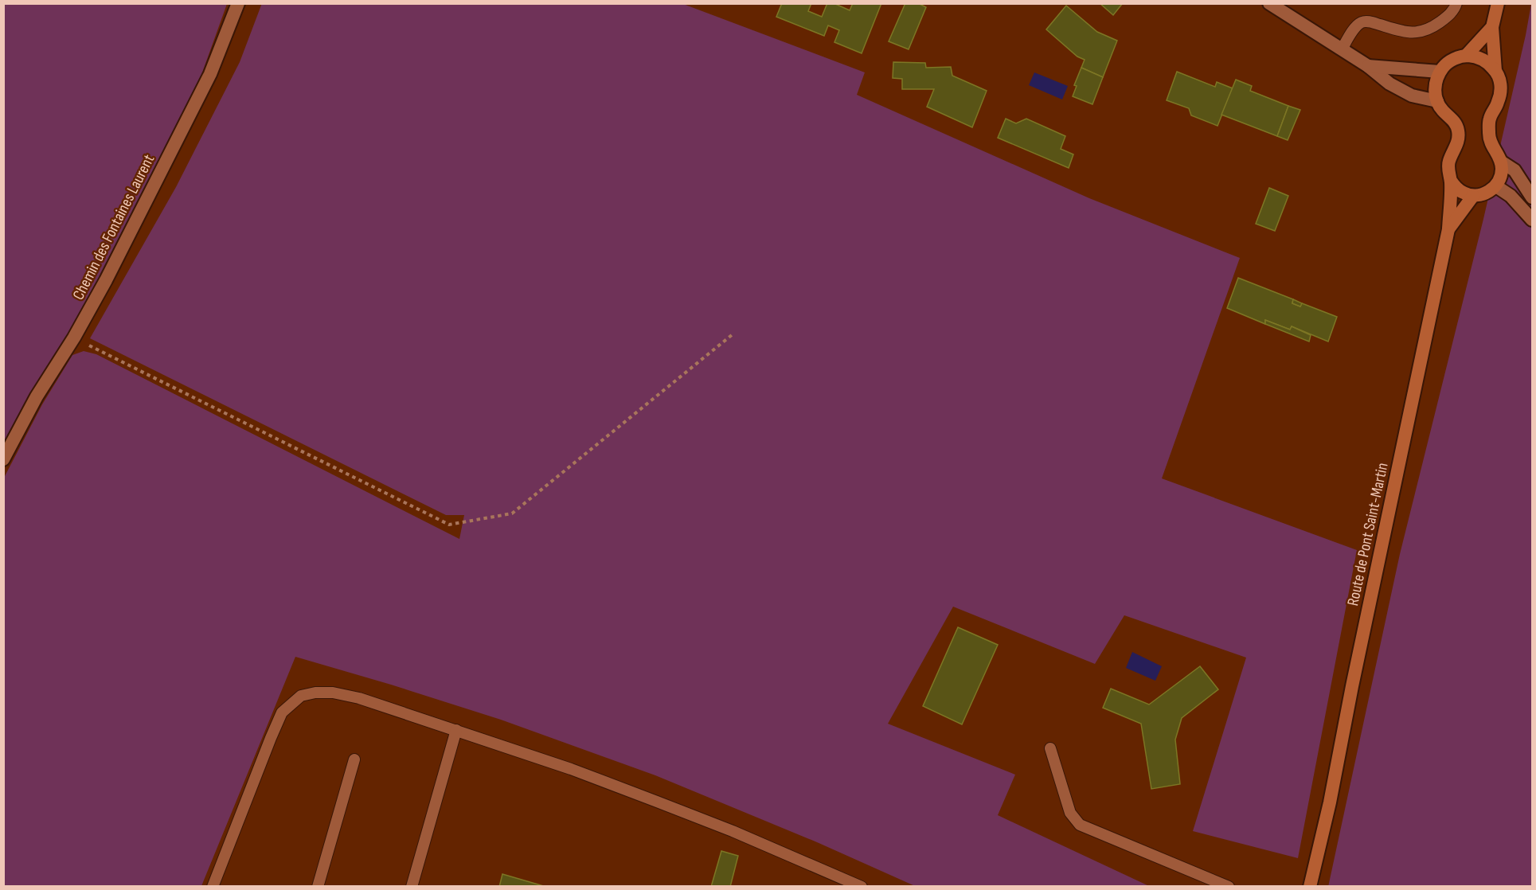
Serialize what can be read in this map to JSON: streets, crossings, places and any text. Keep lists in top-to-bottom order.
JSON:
{
  "streets": {
    "main road": ["Route de Pont Saint-Martin"],
    "street": ["Chemin des Fontaines Laurent"]
  }
}
